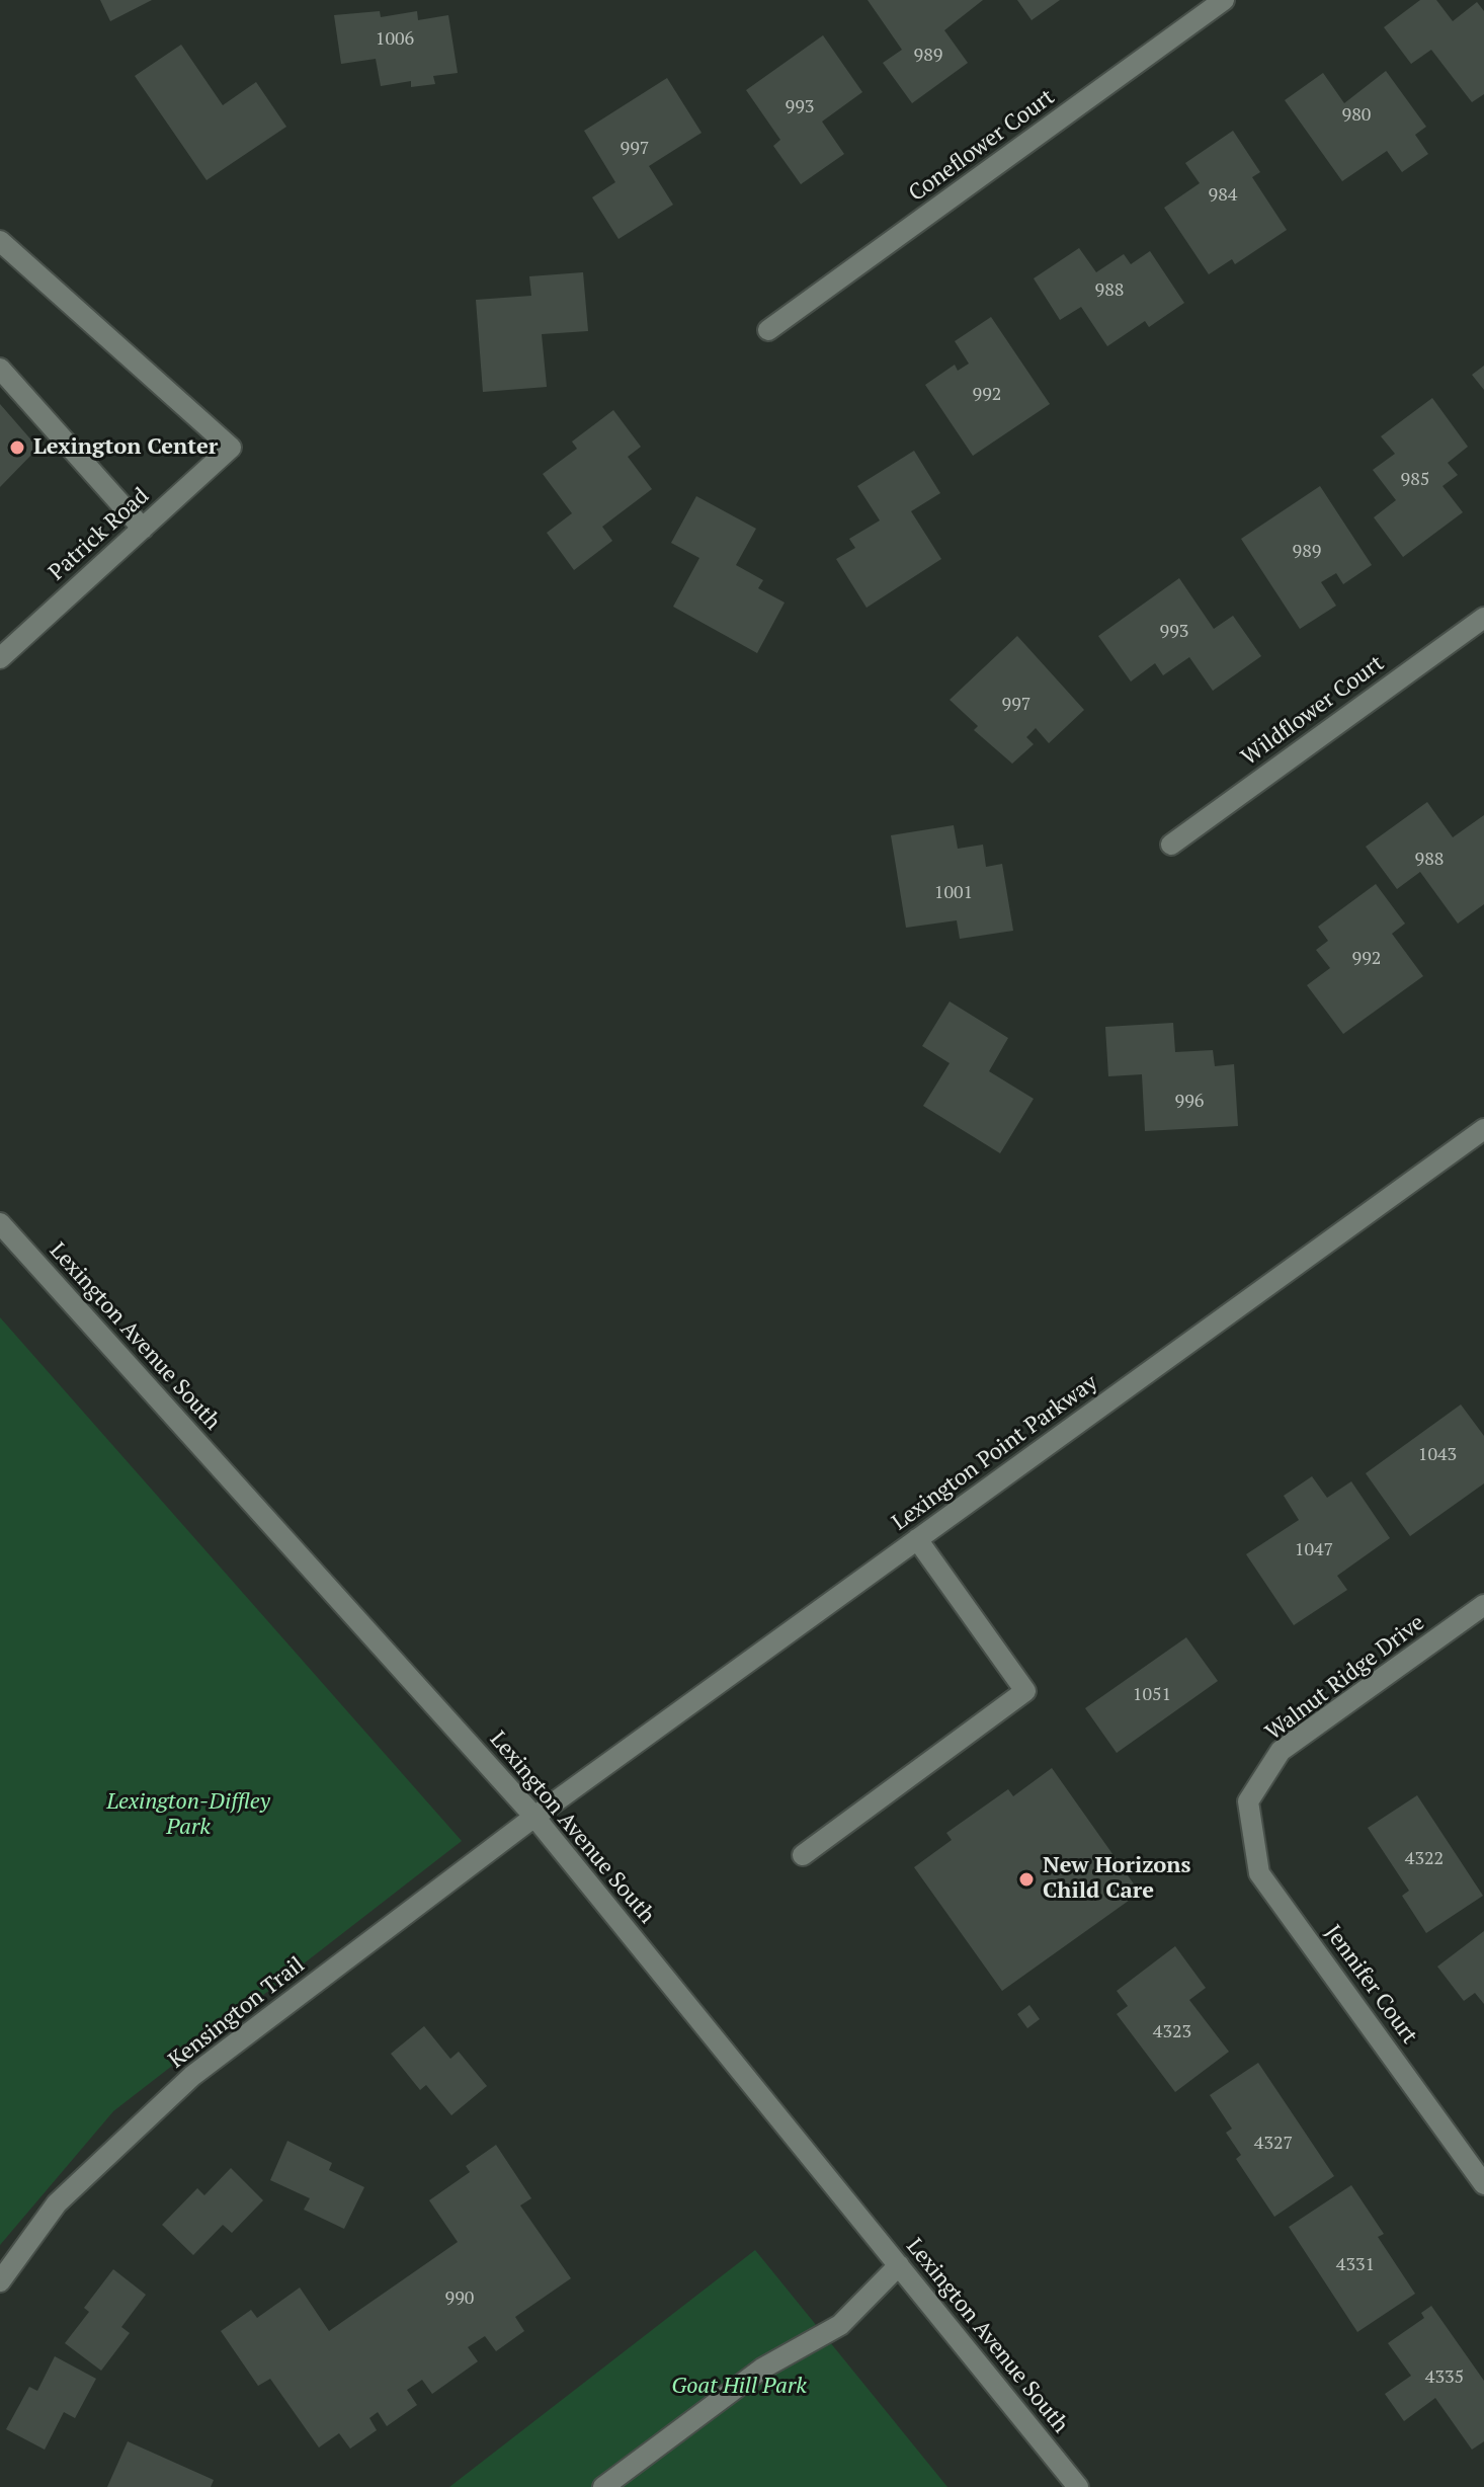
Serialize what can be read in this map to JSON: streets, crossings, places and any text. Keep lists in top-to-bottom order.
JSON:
{
  "streets": {
    "street": [
      "Coneflower Court",
      "Patrick Road",
      "Wildflower Court",
      "Lexington Avenue South",
      "Lexington Point Parkway",
      "Walnut Ridge Drive",
      "Jennifer Court",
      "Kensington Trail"
    ]
  },
  "crossings": [
    ["Lexington Avenue South", "Lexington Point Parkway"],
    ["Lexington Avenue South", "Kensington Trail"],
    ["Lexington Point Parkway", "Kensington Trail"],
    ["Walnut Ridge Drive", "Jennifer Court"]
  ],
  "parks": ["Lexington-Diffley Park", "Goat Hill Park"],
  "places": ["Lexington Center", "New Horizons Child Care"],
  "house_numbers": [
    "1006",
    "989",
    "993",
    "980",
    "997",
    "984",
    "988",
    "992",
    "985",
    "989",
    "993",
    "997",
    "988",
    "1001",
    "992",
    "996",
    "1043",
    "1047",
    "1051",
    "4322",
    "4323",
    "4327",
    "4331",
    "990",
    "4335"
  ]
}
